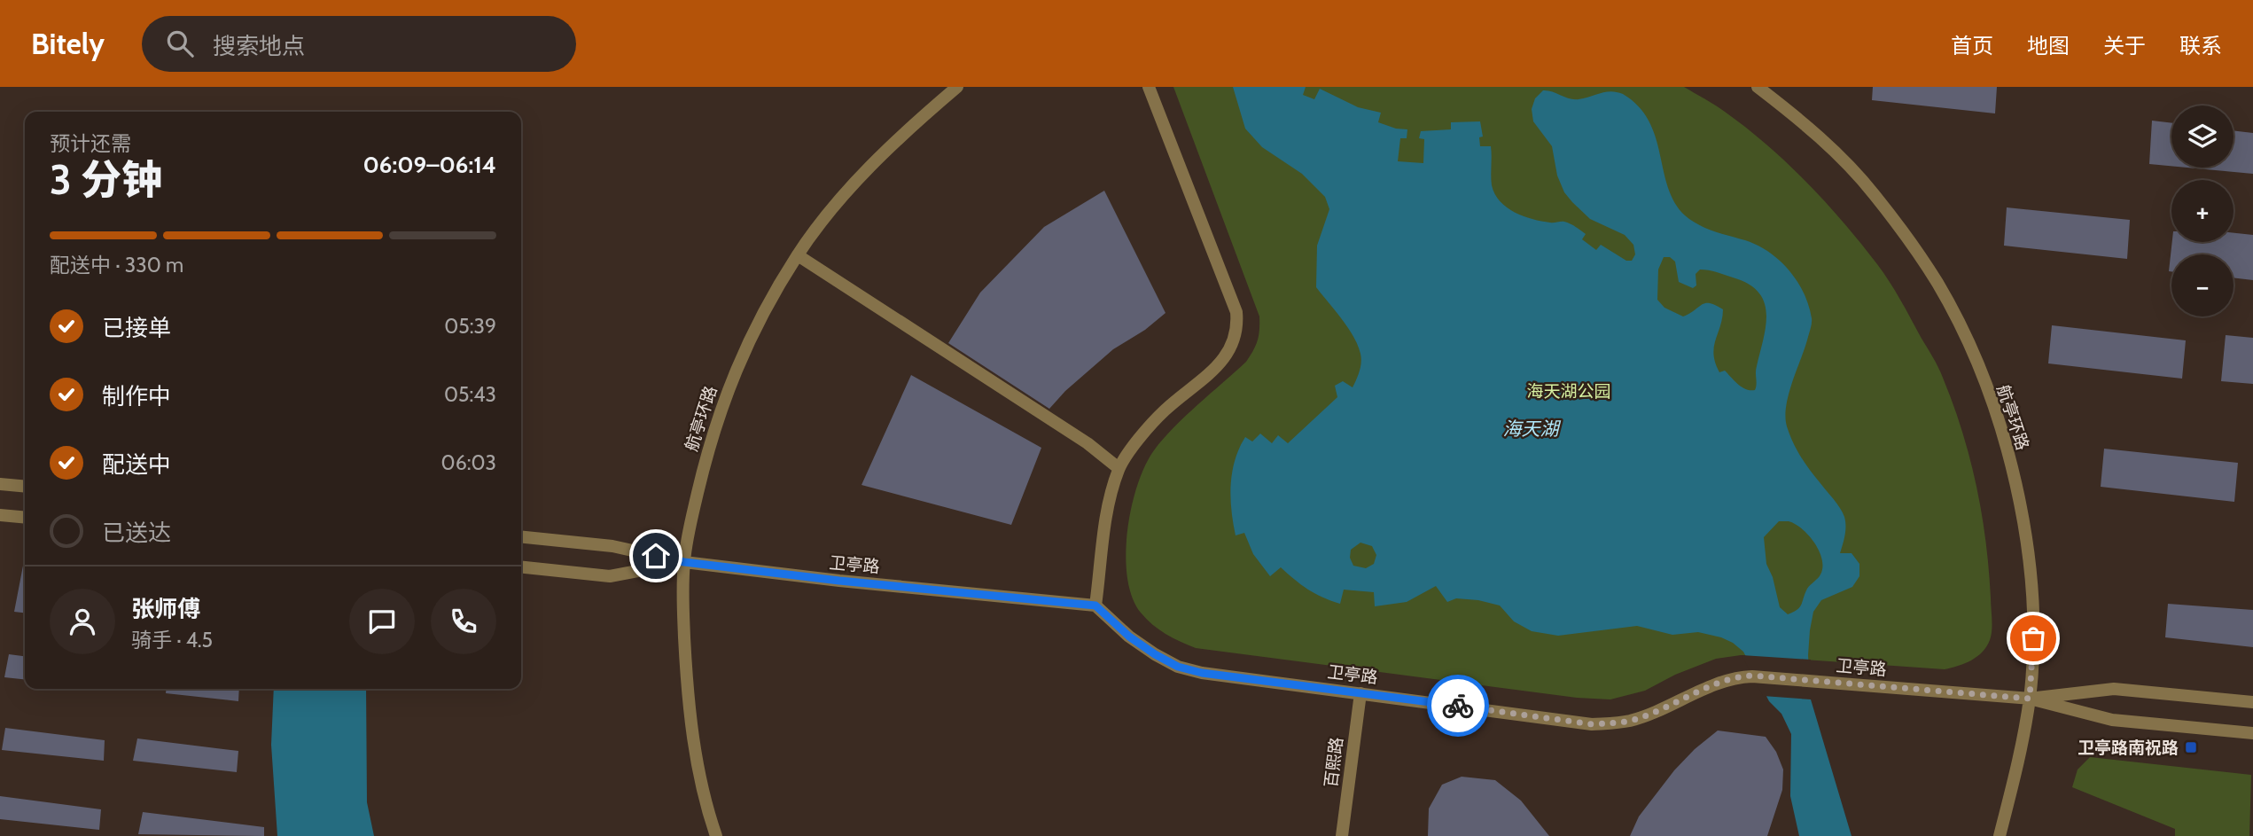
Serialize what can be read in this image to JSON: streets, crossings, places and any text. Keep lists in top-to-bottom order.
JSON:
{
  "streets": {
    "street": ["航亭环路", "卫亭路", "百熙路"]
  },
  "crossings": [
    ["航亭环路", "卫亭路"],
    ["卫亭路", "百熙路"]
  ],
  "water": ["海天湖"],
  "parks": ["海天湖公园"],
  "places": {
    "transit": ["卫亭路南祝路"]
  },
  "page": {
    "header": "Bitely",
    "search": "搜索地点",
    "nav": [
      "首页",
      "地图",
      "关于",
      "联系"
    ],
    "map_buttons": ["+", "−"],
    "heading": ["3 分钟", "预计还需", "06:09–06:14"],
    "panel": ["张师傅", "骑手 · 4.5"],
    "bar": "配送中 · 330 m",
    "list": [
      ["已接单", "05:39"],
      ["制作中", "05:43"],
      ["配送中", "06:03"],
      "已送达"
    ]
  }
}
